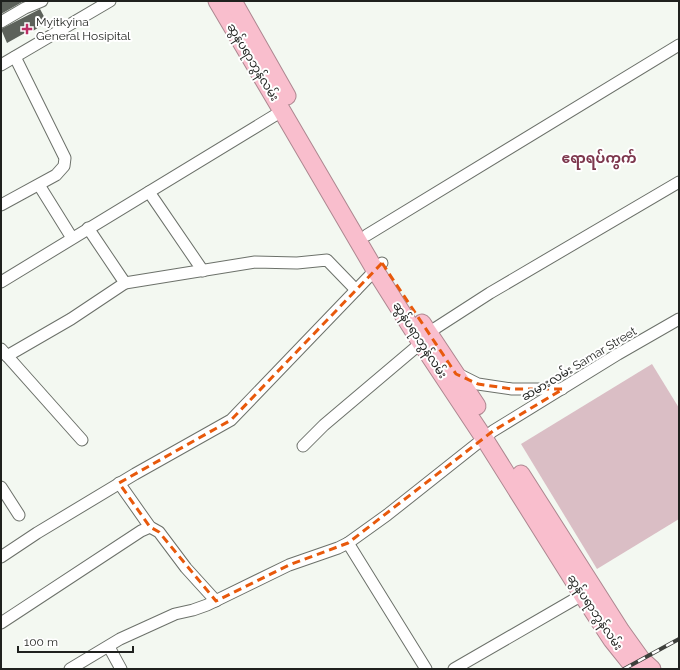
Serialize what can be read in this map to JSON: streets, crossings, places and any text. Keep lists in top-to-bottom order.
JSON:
{
  "streets": {
    "highway": ["ဆွန်ပရာဘွန်လမ်း"],
    "street": ["ဆမားလမ်း Samar Street"]
  },
  "crossings": [
    ["ဆွန်ပရာဘွန်လမ်း", "ဆမားလမ်း Samar Street"]
  ],
  "districts": ["ဧရာရပ်ကွက်"],
  "places": {
    "health": ["Myitkyina General Hosipital"]
  },
  "scale_bar": "100 m"
}
